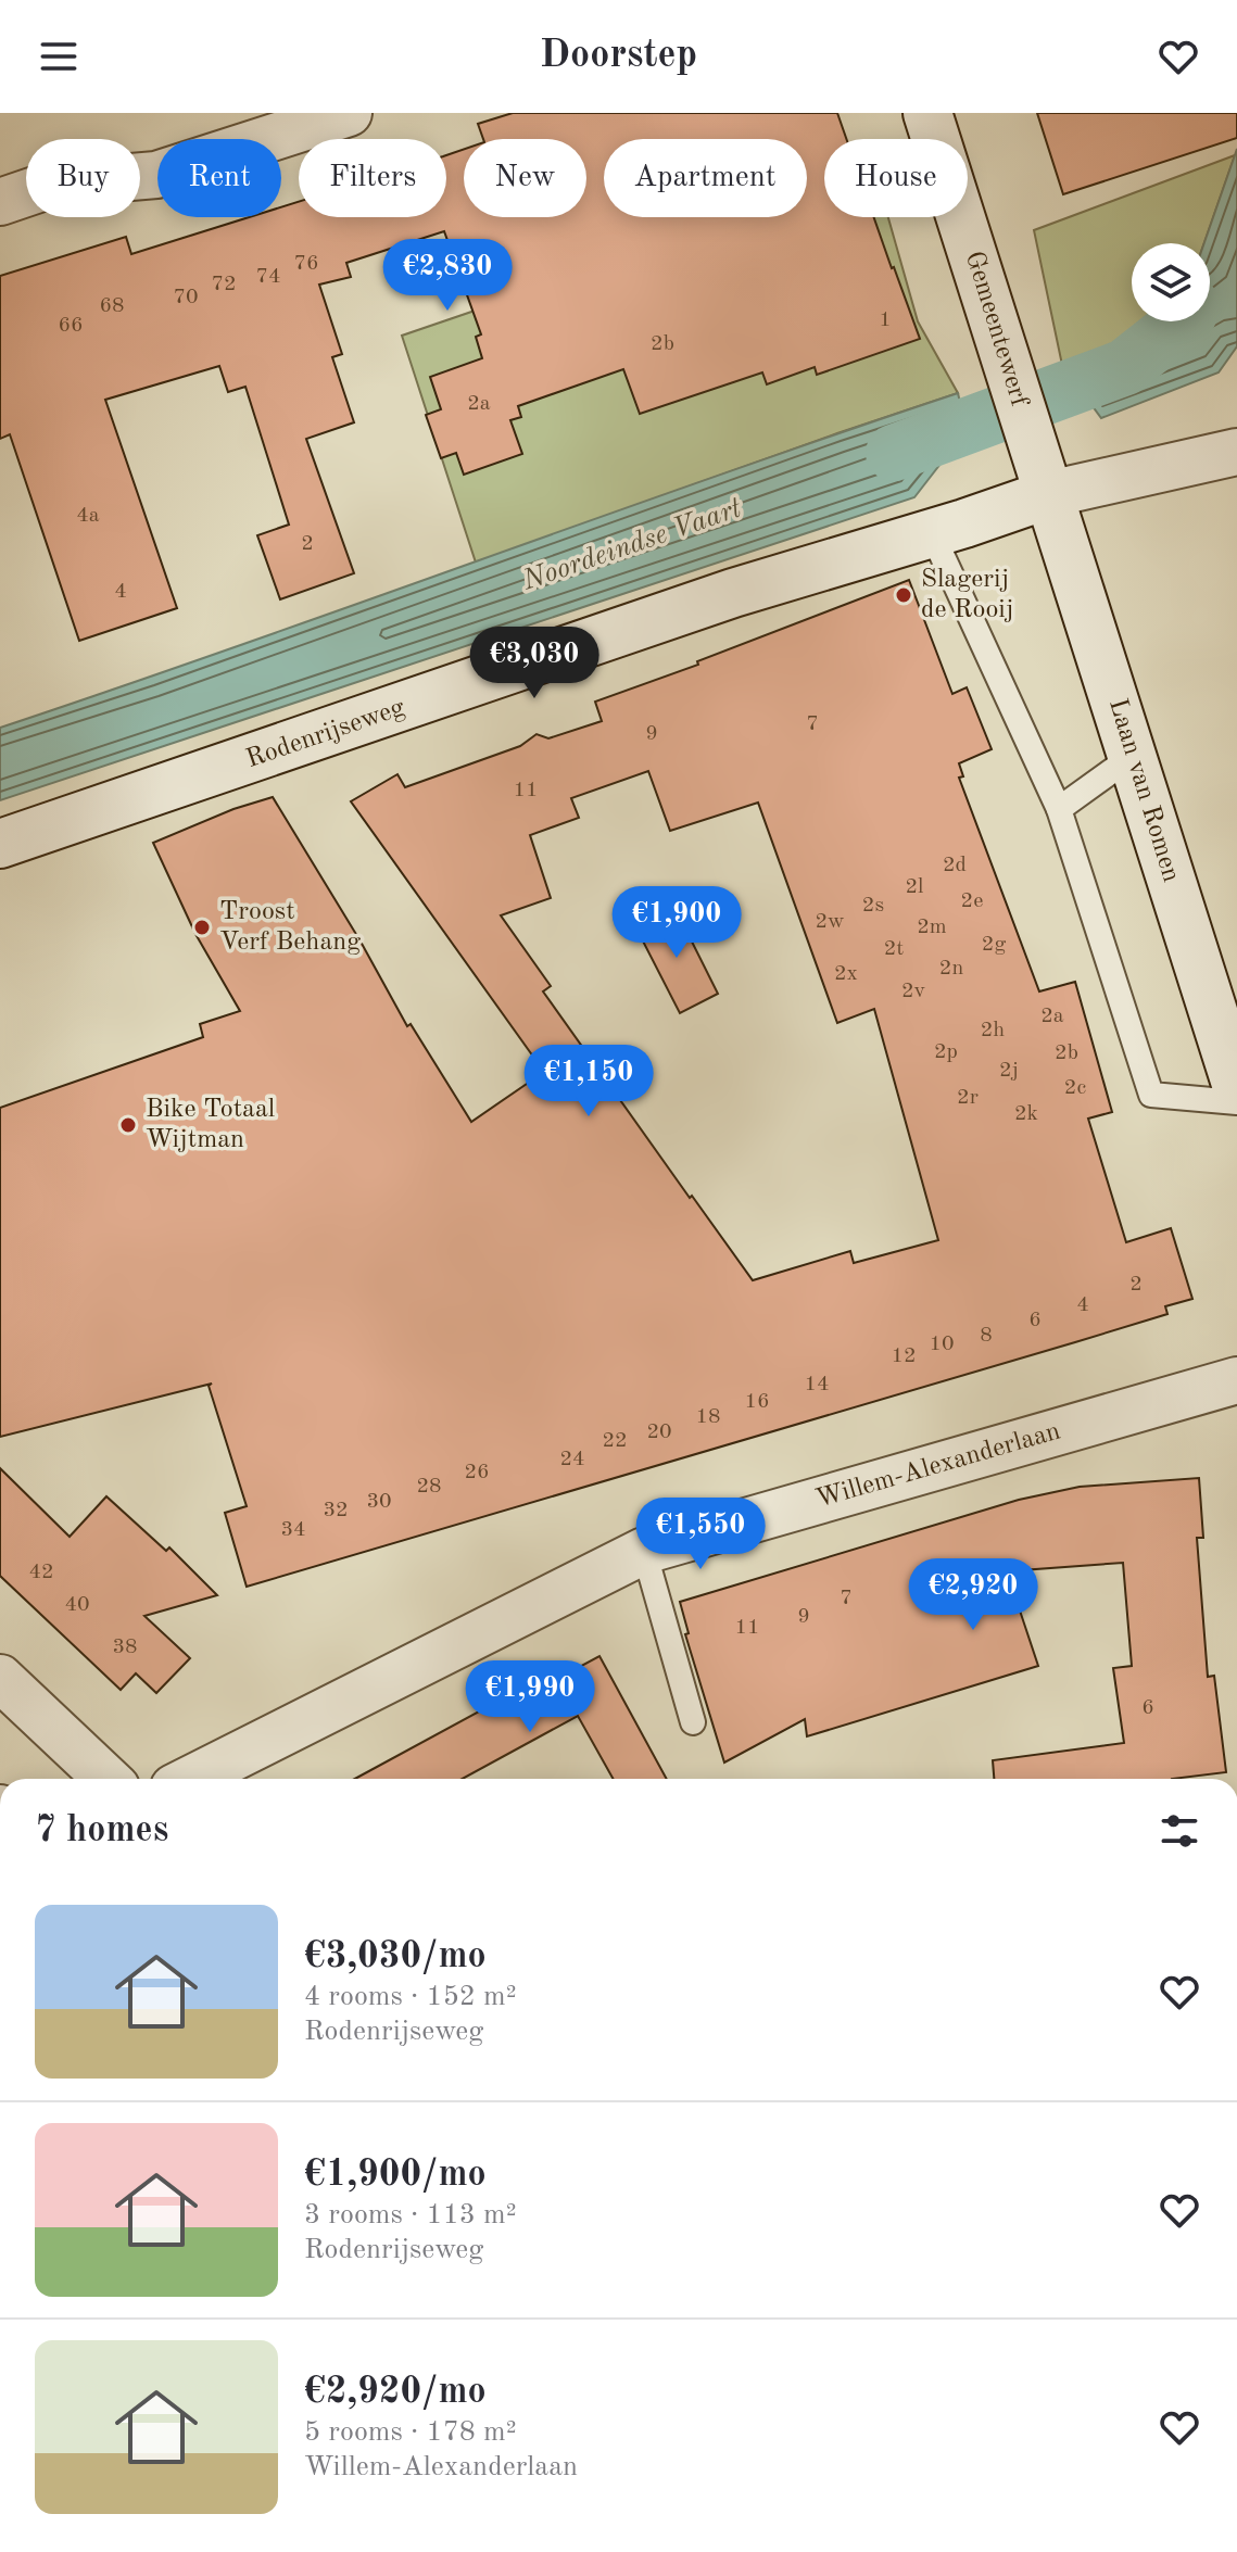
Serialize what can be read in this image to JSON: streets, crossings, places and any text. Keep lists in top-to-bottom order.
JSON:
{
  "streets": {
    "street": [
      "Gemeentewerf",
      "Rodenrijseweg",
      "Laan van Romen",
      "Willem-Alexanderlaan"
    ]
  },
  "crossings": [
    ["Gemeentewerf", "Rodenrijseweg"],
    ["Gemeentewerf", "Laan van Romen"],
    ["Rodenrijseweg", "Laan van Romen"]
  ],
  "water": ["Noordeindse Vaart"],
  "places": ["Slagerij de Rooij", "Troost Verf Behang", "Bike Totaal Wijtman"],
  "house_numbers": [
    "76",
    "74",
    "72",
    "70",
    "68",
    "1",
    "66",
    "2b",
    "2a",
    "4a",
    "2",
    "4",
    "7",
    "9",
    "11",
    "2d",
    "2l",
    "2e",
    "2s",
    "2w",
    "2m",
    "2g",
    "2t",
    "2n",
    "2x",
    "2v",
    "2a",
    "2h",
    "2p",
    "2b",
    "2j",
    "2c",
    "2r",
    "2k",
    "2",
    "4",
    "6",
    "8",
    "10",
    "12",
    "14",
    "16",
    "18",
    "20",
    "22",
    "24",
    "26",
    "28",
    "30",
    "32",
    "34",
    "42",
    "7",
    "40",
    "9",
    "11",
    "38",
    "6"
  ],
  "page": {
    "header": "Doorstep",
    "chip": [
      "Buy",
      "Rent",
      "Filters",
      "New",
      "Apartment",
      "House"
    ],
    "price": [
      "€2,830",
      "€3,030",
      "€1,900",
      "€1,150",
      "€1,550",
      "€2,920",
      "€1,990"
    ],
    "heading": "7 homes",
    "list": [
      {
        "name": "€3,030/mo",
        "note": "4 rooms · 152 m² · Rodenrijseweg"
      },
      {
        "name": "€1,900/mo",
        "note": "3 rooms · 113 m² · Rodenrijseweg"
      },
      {
        "name": "€2,920/mo",
        "note": "5 rooms · 178 m² · Willem-Alexanderlaan"
      }
    ]
  }
}
